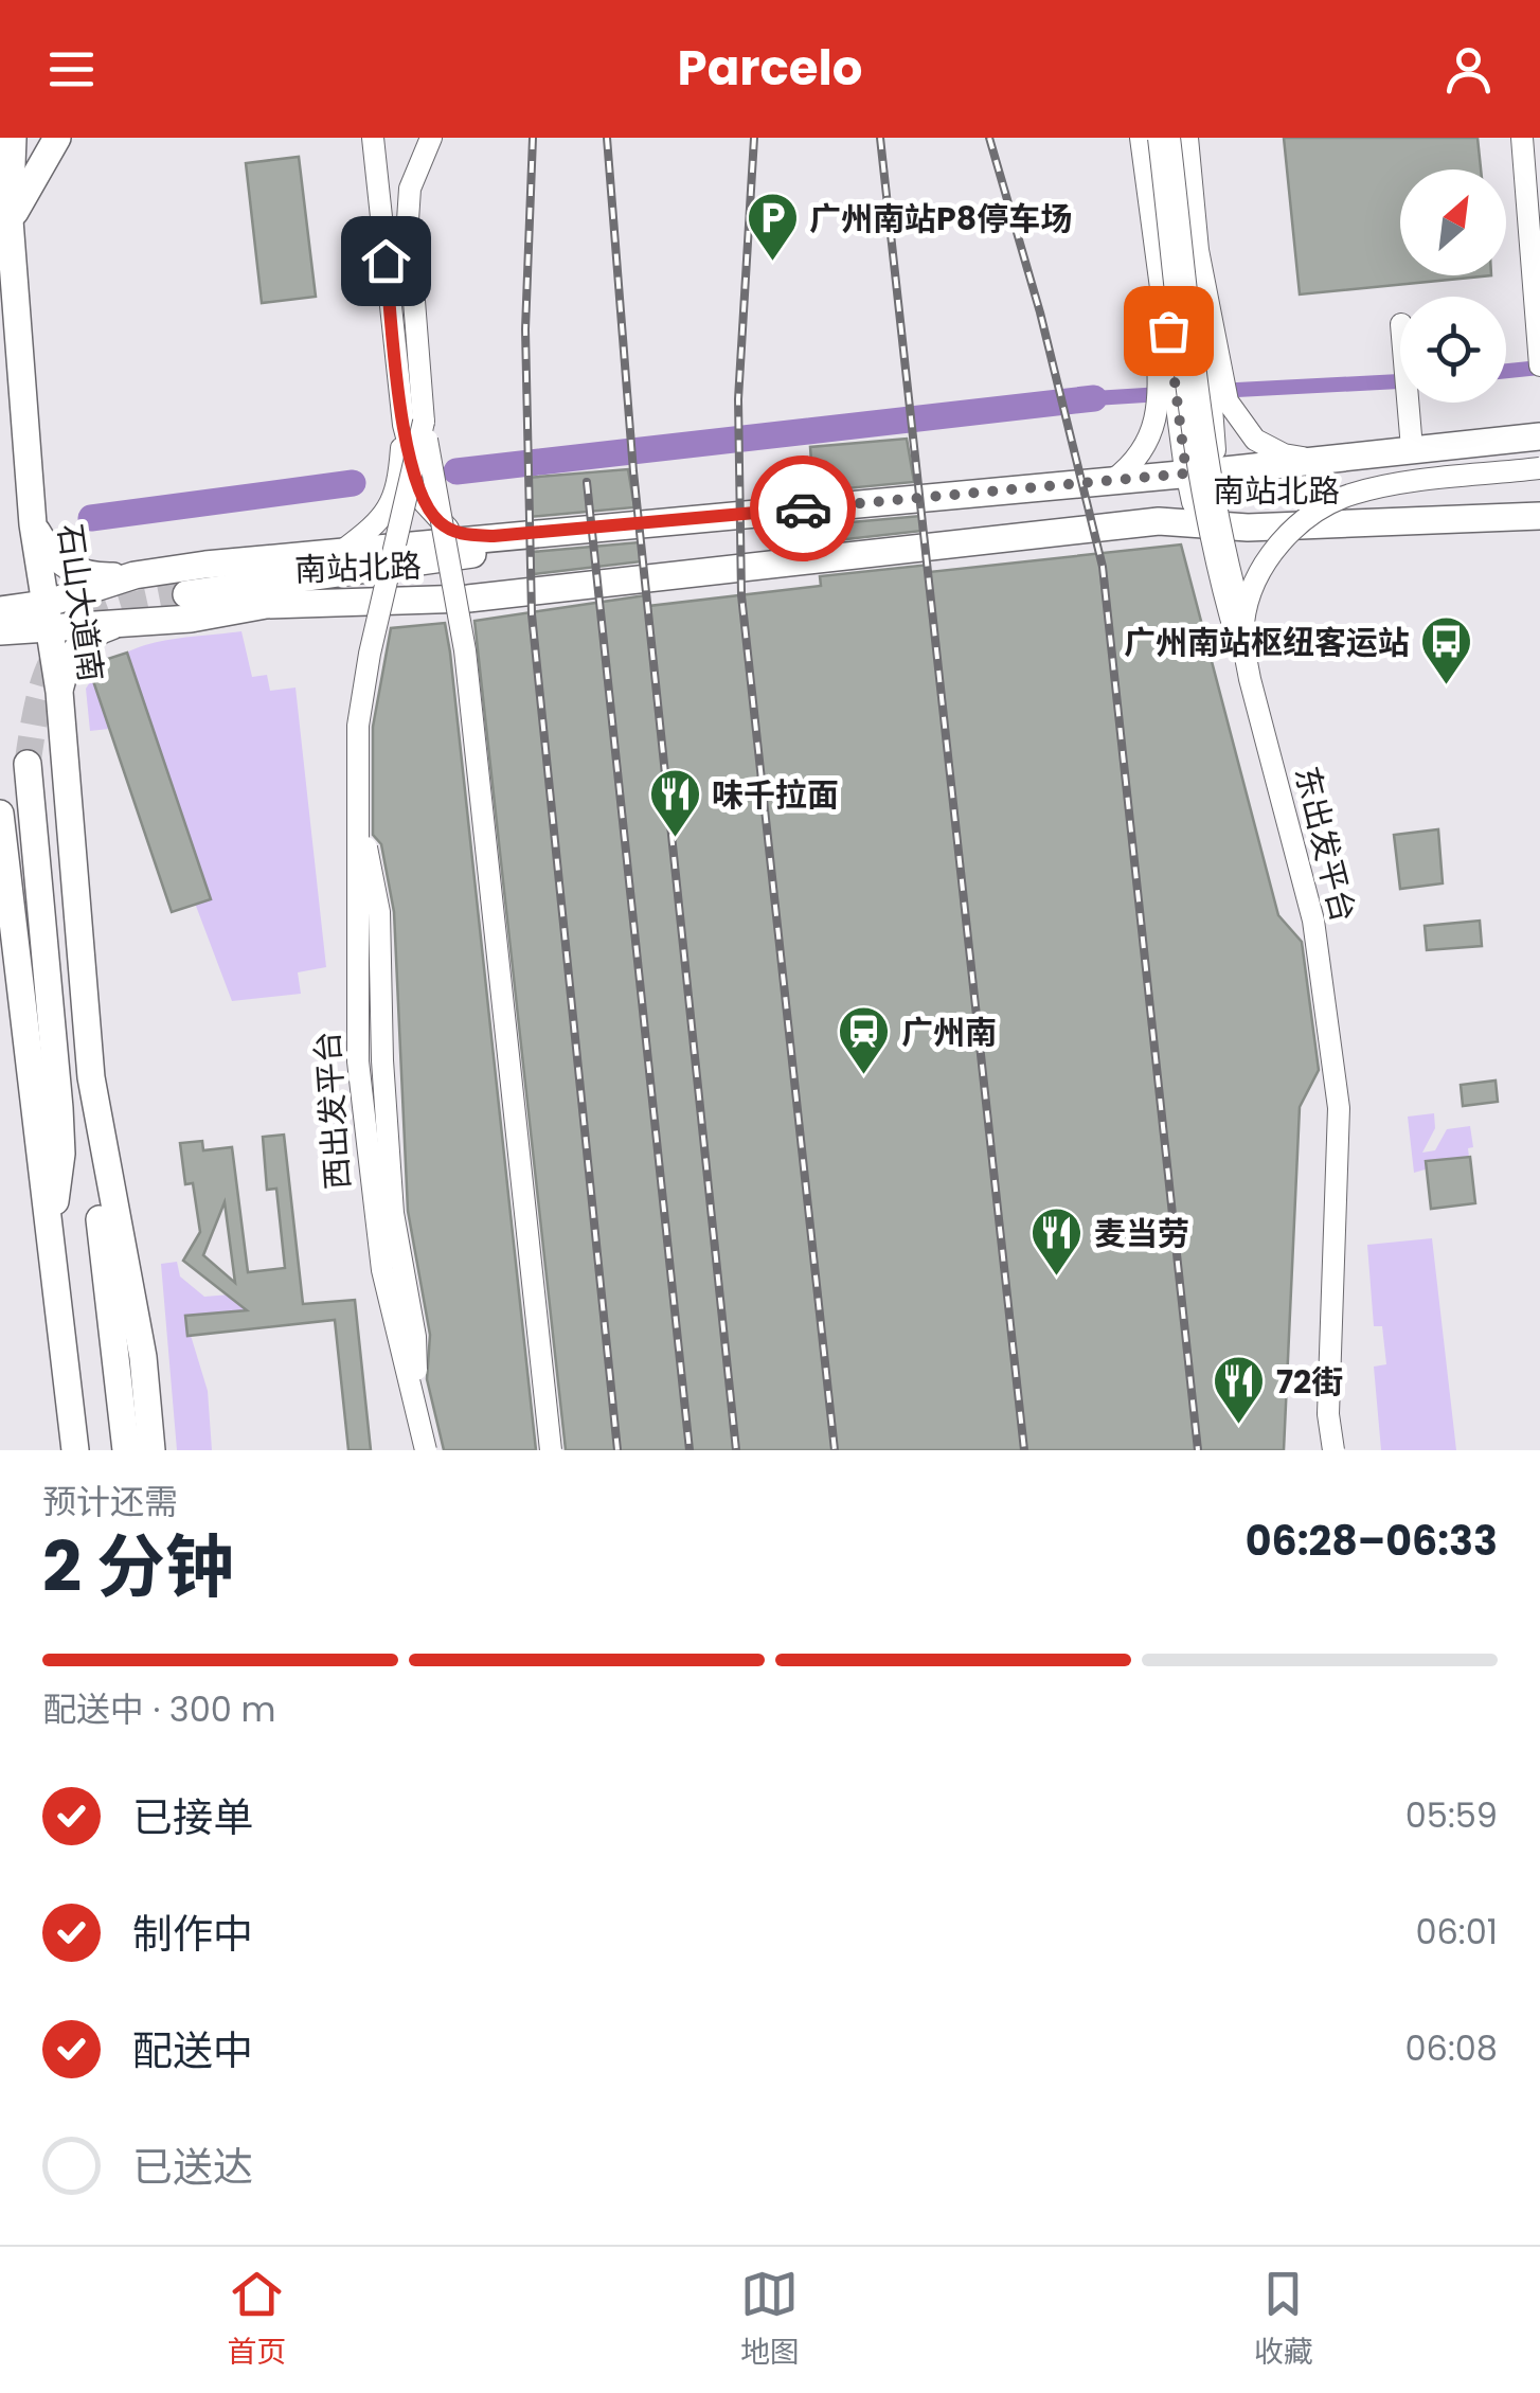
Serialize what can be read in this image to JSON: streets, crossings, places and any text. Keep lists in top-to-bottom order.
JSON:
{
  "streets": {
    "main road": ["南站北路", "石山大道南"],
    "street": ["东出发平台", "西出发平台"]
  },
  "crossings": [
    ["南站北路", "石山大道南"]
  ],
  "places": {
    "parking": ["广州南站P8停车场"],
    "bus stop": ["广州南站枢纽客运站"],
    "restaurant": ["味千拉面", "麦当劳", "72街"],
    "station": ["广州南"]
  },
  "north": "top right",
  "page": {
    "header": "Parcelo",
    "heading": ["2 分钟", "预计还需", "06:28–06:33"],
    "bar": "配送中 · 300 m",
    "list": [
      ["已接单", "05:59"],
      ["制作中", "06:01"],
      ["配送中", "06:08"],
      "已送达"
    ],
    "tabs": ["首页", "地图", "收藏"]
  }
}
